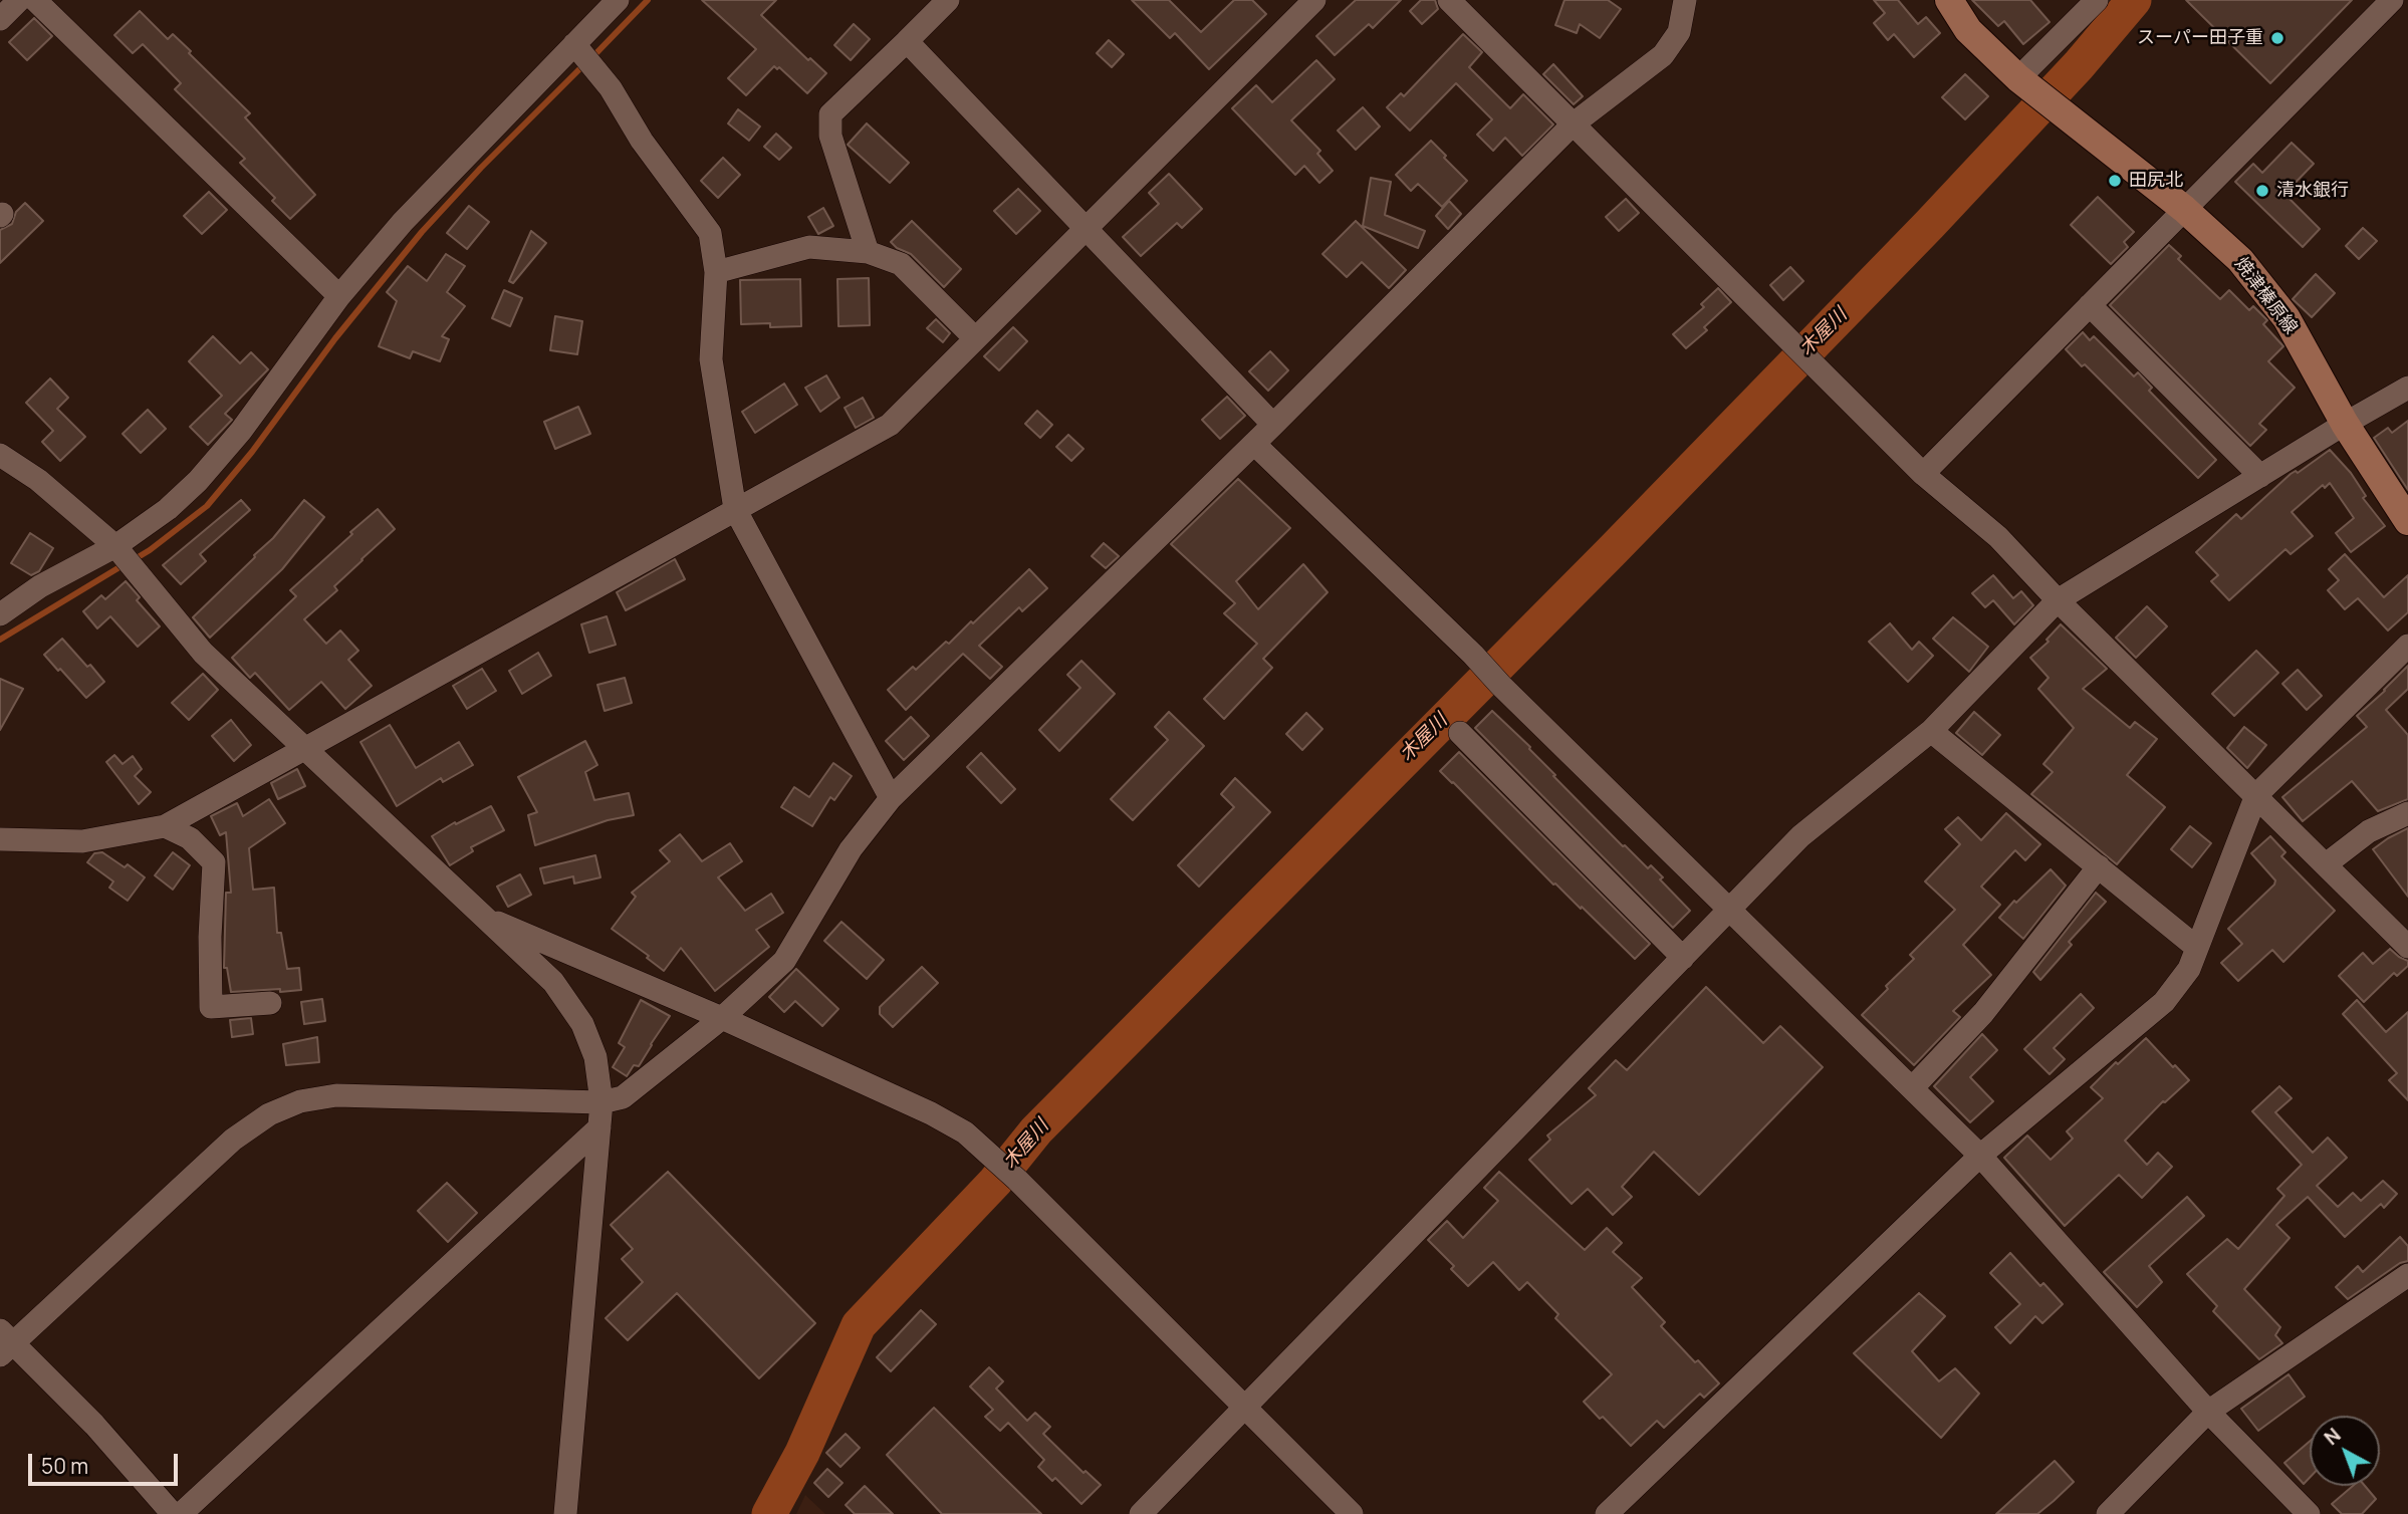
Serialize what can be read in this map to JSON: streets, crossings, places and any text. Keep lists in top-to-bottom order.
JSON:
{
  "streets": {
    "main road": ["焼津榛原線"]
  },
  "water": ["木屋川"],
  "places": ["スーパー田子重", "田尻北", "清水銀行"],
  "scale_bar": "50 m",
  "north": "top left"
}
